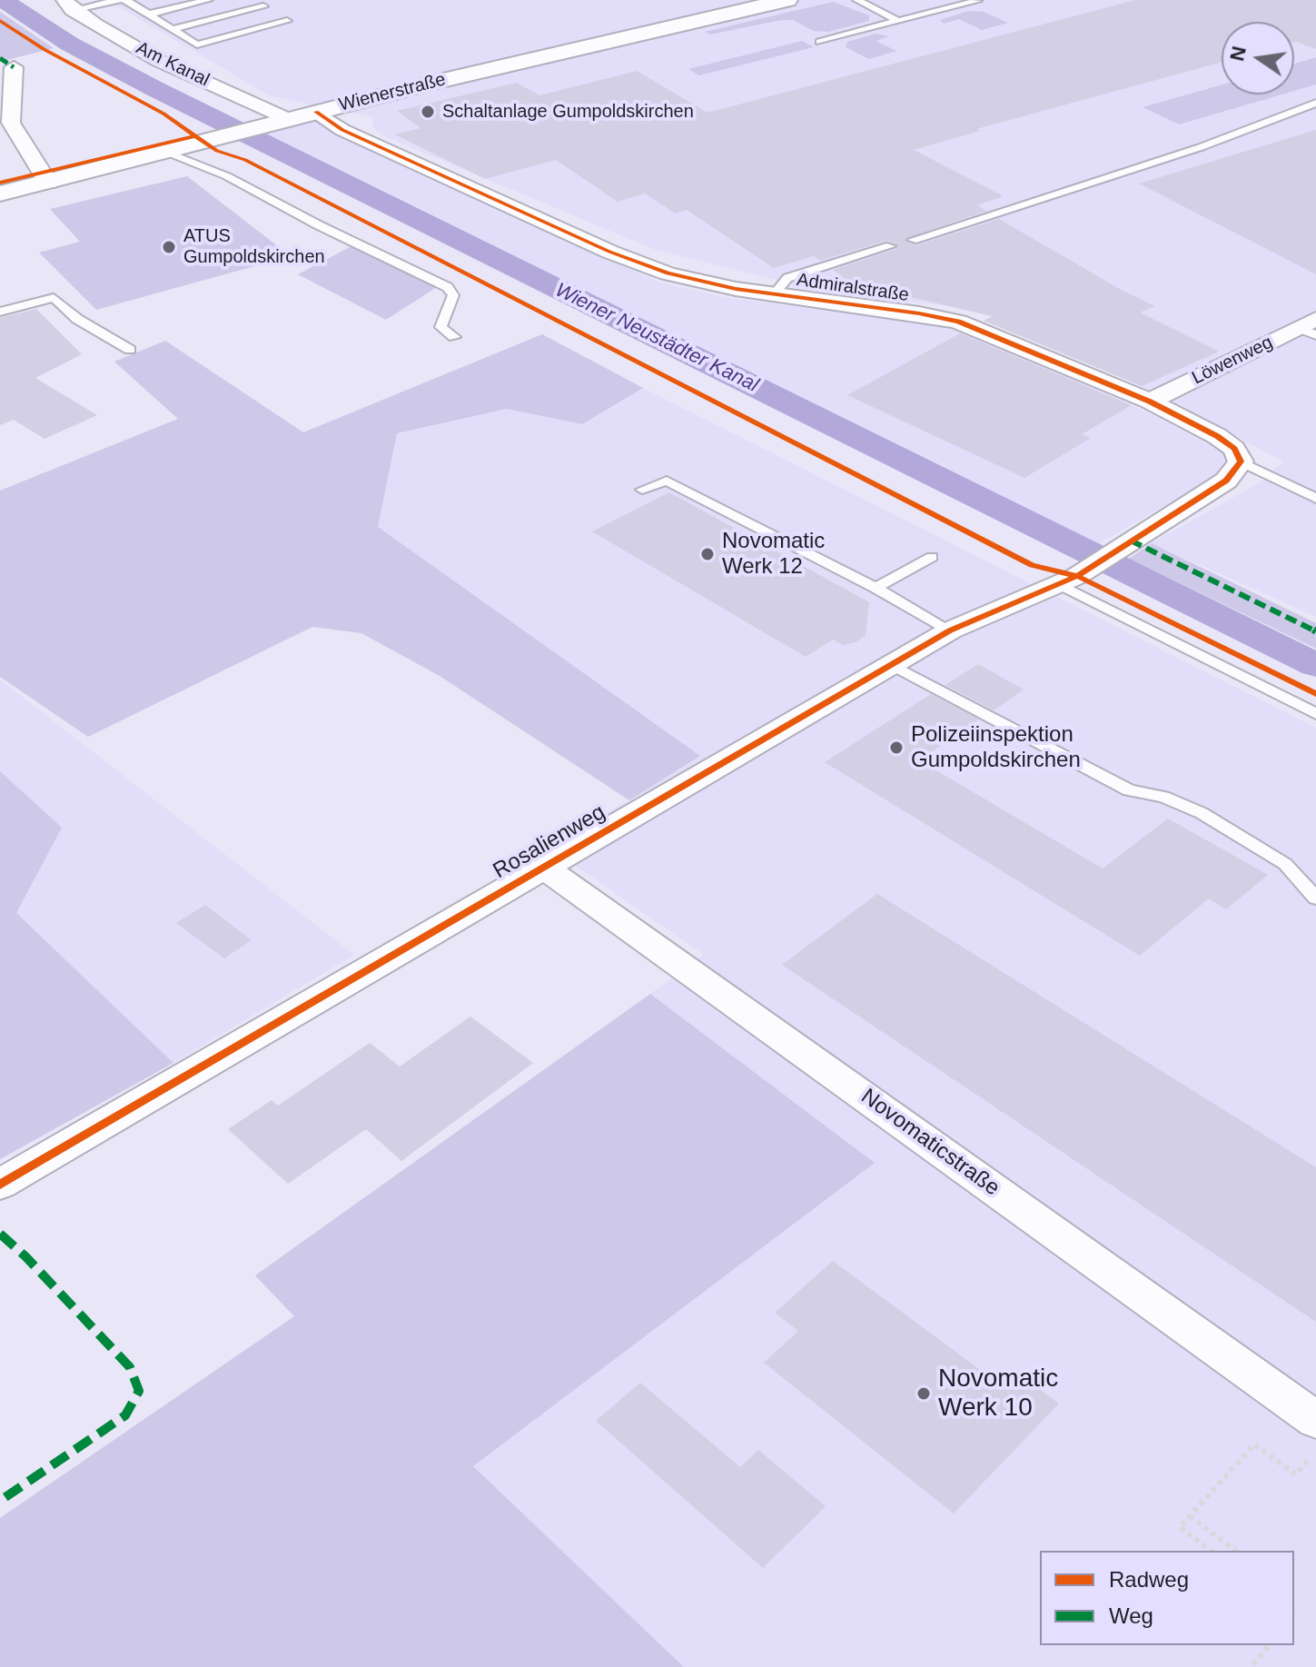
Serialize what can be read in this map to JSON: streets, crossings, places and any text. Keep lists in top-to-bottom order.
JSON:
{
  "streets": {
    "street": [
      "Am Kanal",
      "Wienerstraße",
      "Admiralstraße",
      "Löwenweg",
      "Rosalienweg",
      "Novomaticstraße"
    ]
  },
  "crossings": [
    ["Am Kanal", "Wienerstraße"],
    ["Wienerstraße", "Admiralstraße"],
    ["Admiralstraße", "Löwenweg"],
    ["Admiralstraße", "Rosalienweg"],
    ["Rosalienweg", "Novomaticstraße"]
  ],
  "water": ["Wiener Neustädter Kanal"],
  "places": [
    "Schaltanlage Gumpoldskirchen",
    "ATUS Gumpoldskirchen",
    "Novomatic Werk 12",
    "Polizeiinspektion Gumpoldskirchen",
    "Novomatic Werk 10"
  ],
  "legend": ["Radweg", "Weg"],
  "north": "left"
}
